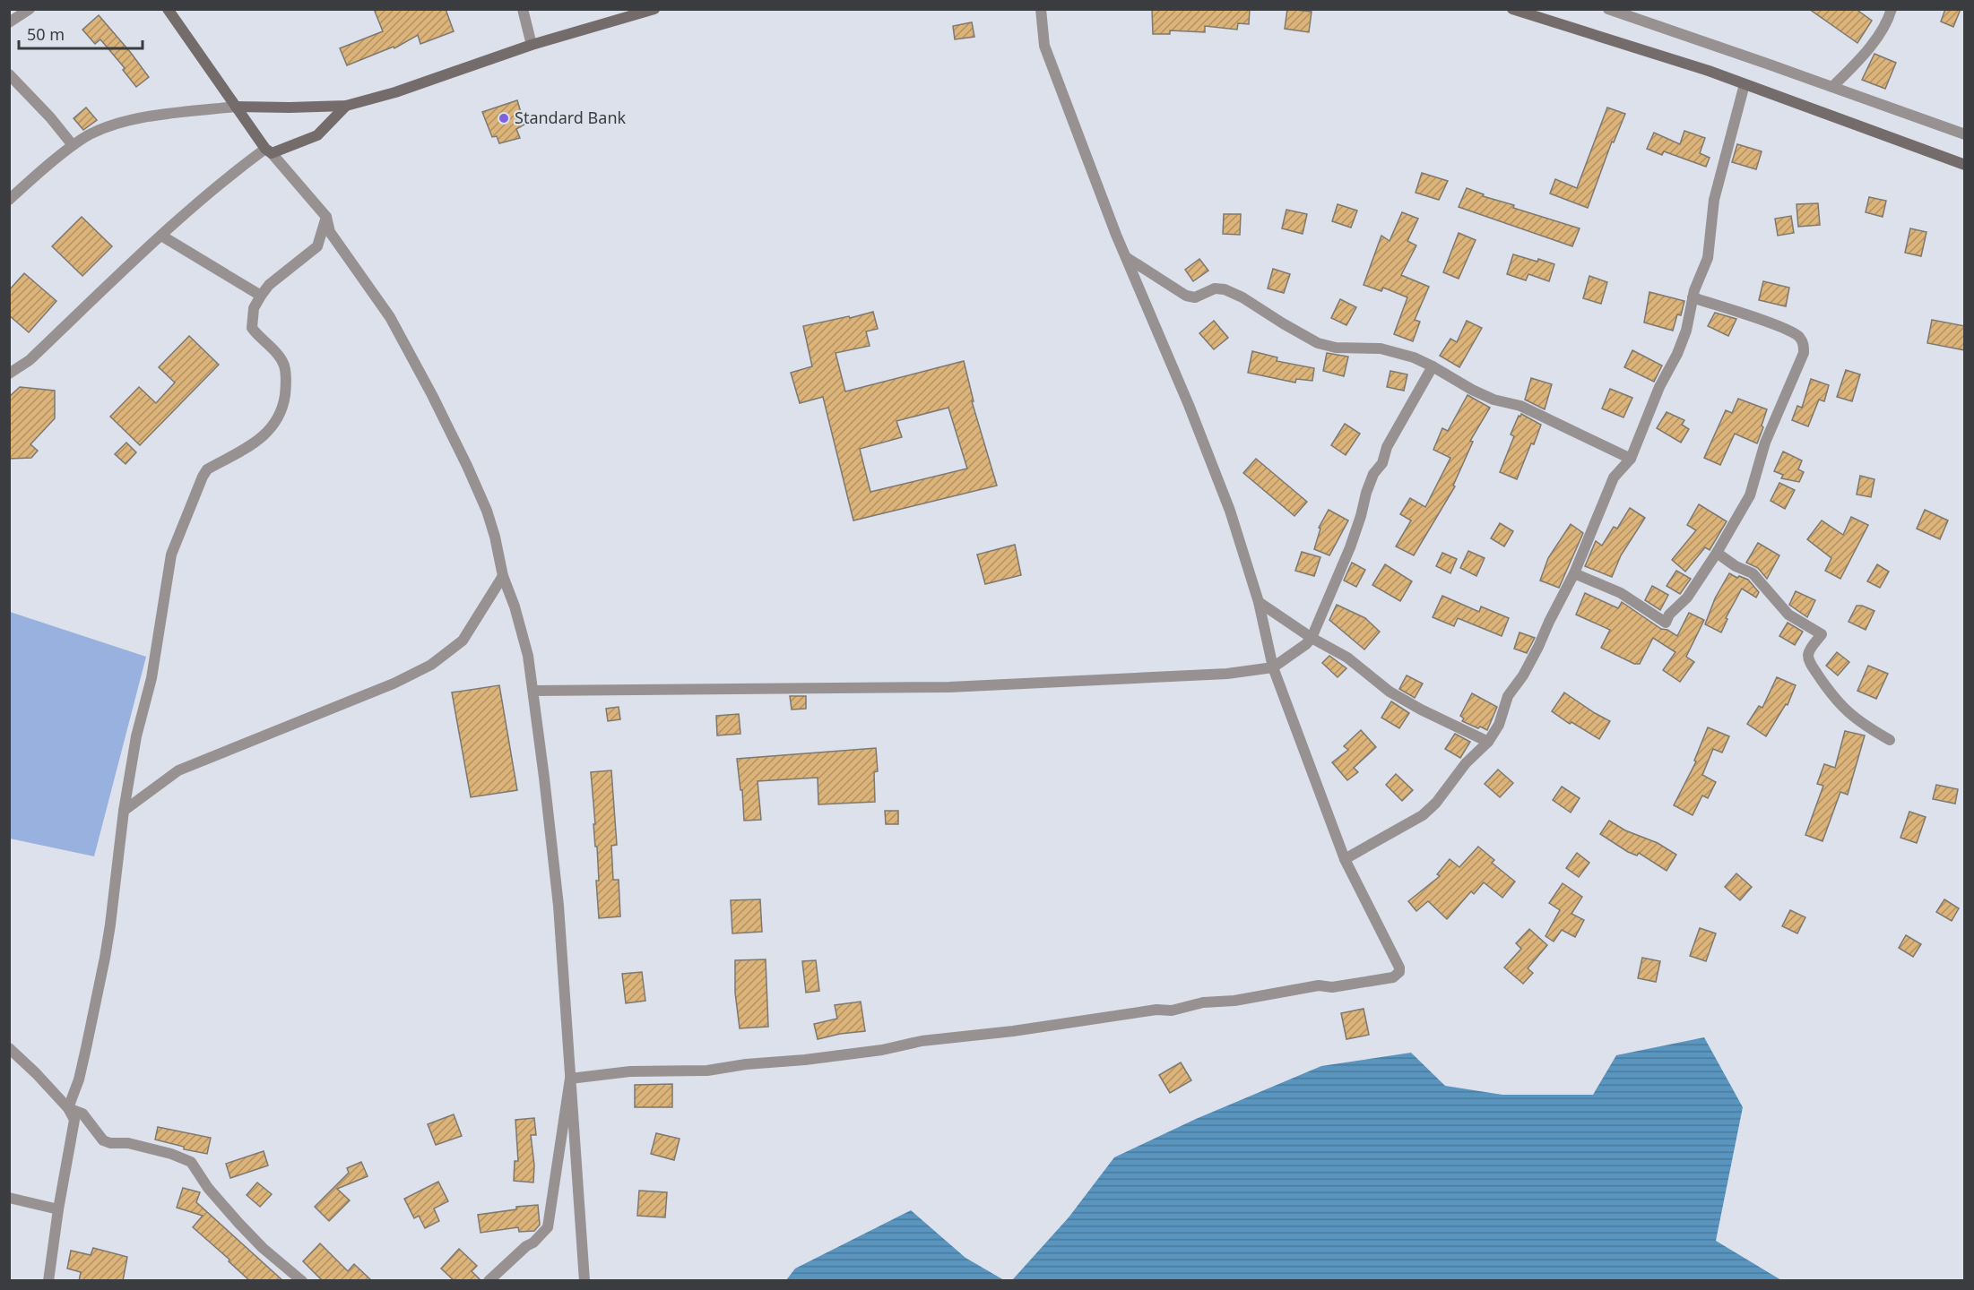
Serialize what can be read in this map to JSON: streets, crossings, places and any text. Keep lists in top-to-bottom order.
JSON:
{
  "places": ["Standard Bank"],
  "scale_bar": "50 m"
}
